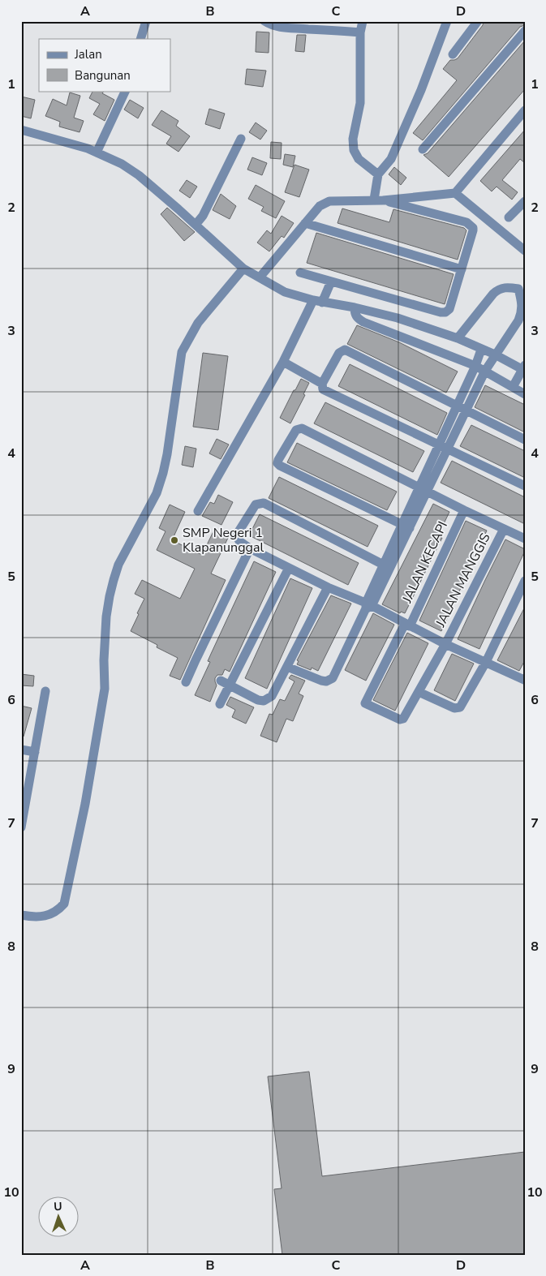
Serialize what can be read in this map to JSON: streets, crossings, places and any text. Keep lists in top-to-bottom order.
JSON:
{
  "streets": {
    "street": ["JALAN KECAPI", "JALAN MANGGIS"]
  },
  "crossings": [
    ["JALAN KECAPI", "JALAN MANGGIS"]
  ],
  "places": ["SMP Negeri 1 Klapanunggal"],
  "legend": ["Jalan", "Bangunan"],
  "north": "top",
  "grid": {
    "columns": [
      "A",
      "B",
      "C",
      "D"
    ],
    "rows": [
      "1",
      "2",
      "3",
      "4",
      "5",
      "6",
      "7",
      "8",
      "9",
      "10"
    ]
  }
}
